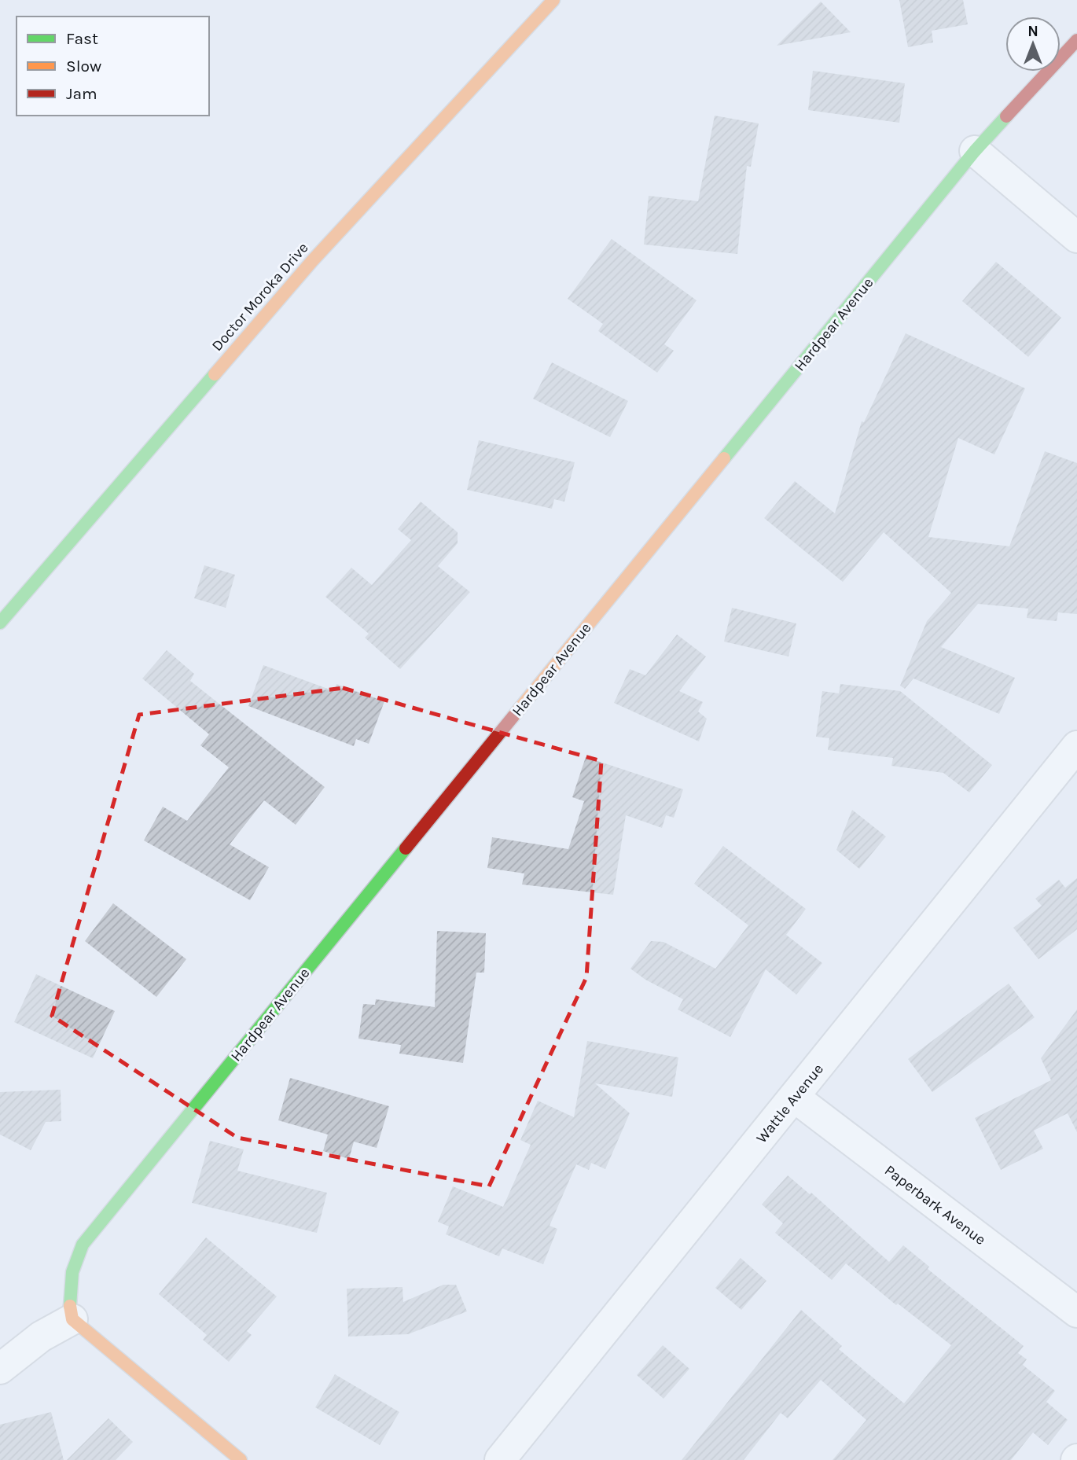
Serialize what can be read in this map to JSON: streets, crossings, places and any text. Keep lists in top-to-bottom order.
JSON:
{
  "streets": {
    "street": [
      "Doctor Moroka Drive",
      "Hardpear Avenue",
      "Wattle Avenue",
      "Paperbark Avenue"
    ]
  },
  "crossings": [
    ["Wattle Avenue", "Paperbark Avenue"]
  ],
  "legend": ["Fast", "Slow", "Jam"],
  "north": "top"
}
